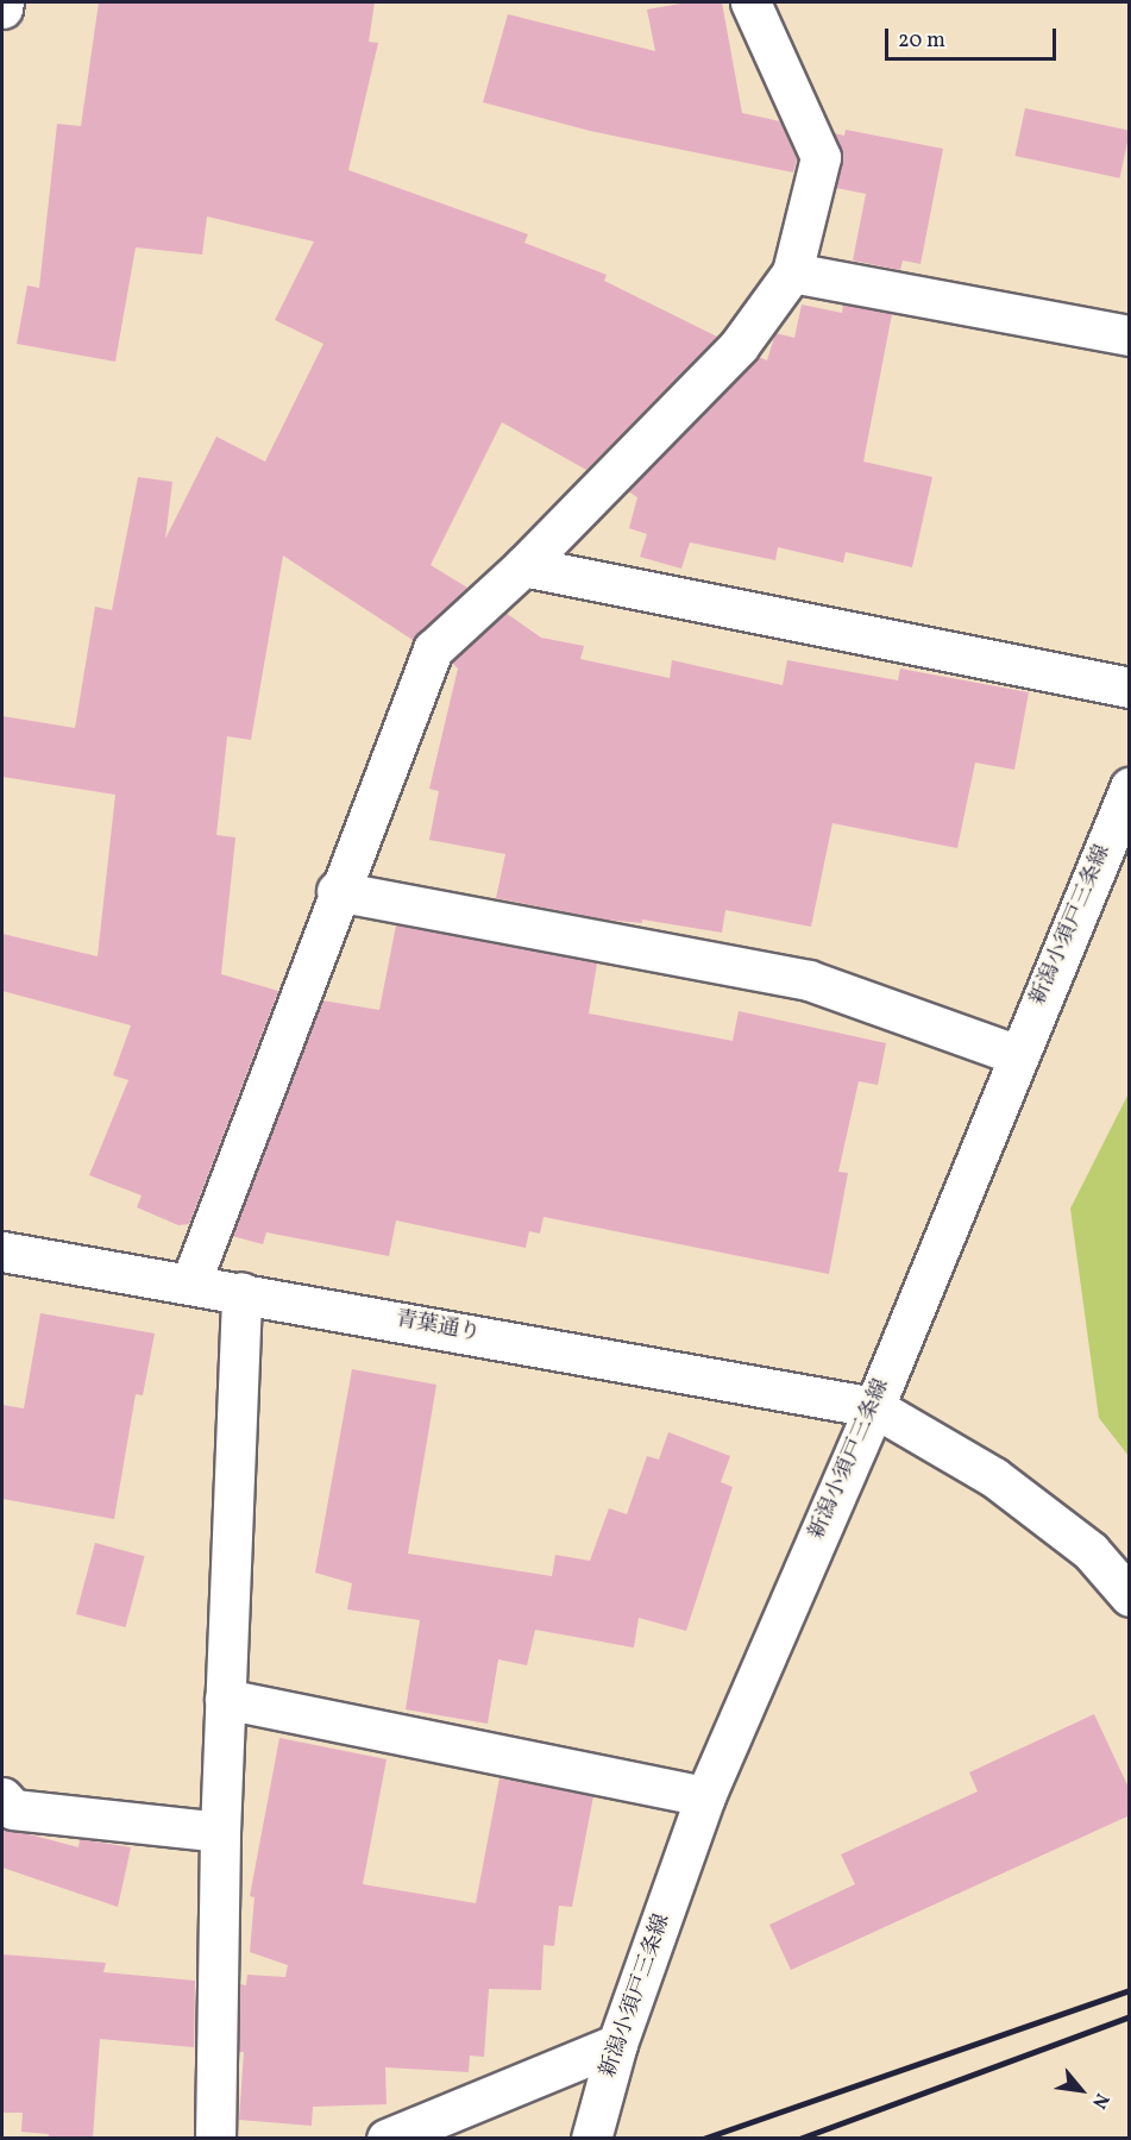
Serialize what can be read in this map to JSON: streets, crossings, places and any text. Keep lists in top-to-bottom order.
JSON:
{
  "streets": {
    "street": ["新潟小須戸三条線", "青葉通り"]
  },
  "crossings": [
    ["新潟小須戸三条線", "青葉通り"]
  ],
  "scale_bar": "20 m",
  "north": "bottom right"
}
